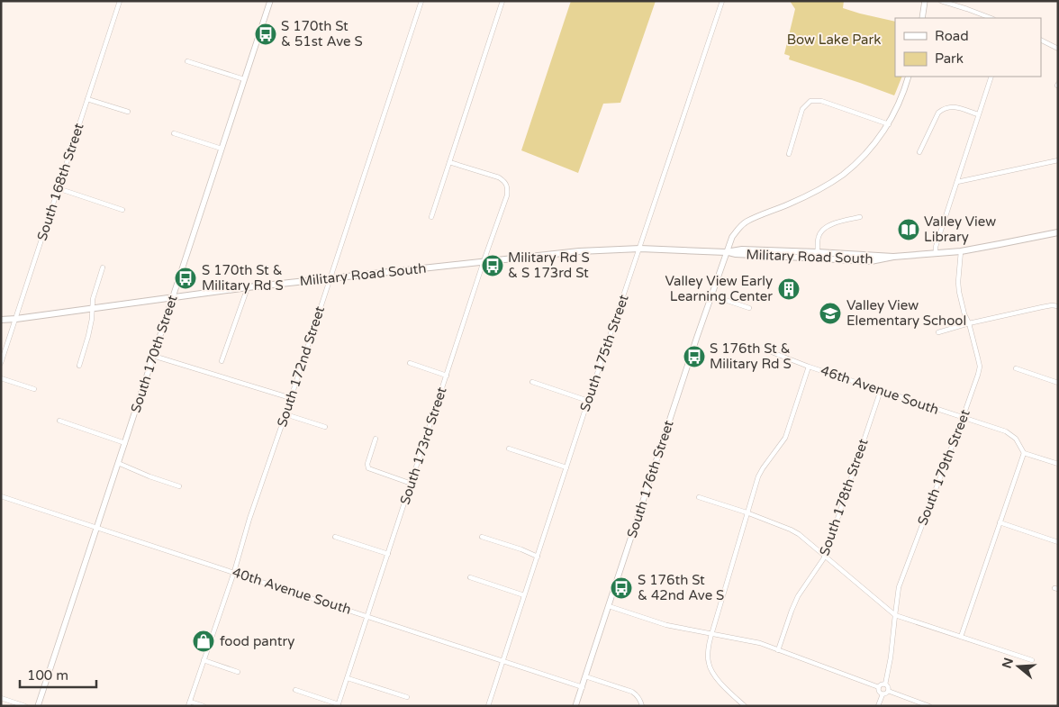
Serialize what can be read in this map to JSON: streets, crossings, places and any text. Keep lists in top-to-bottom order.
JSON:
{
  "streets": {
    "main road": ["Military Road South"],
    "street": [
      "South 168th Street",
      "South 175th Street",
      "South 170th Street",
      "South 172nd Street",
      "46th Avenue South",
      "South 173rd Street",
      "South 179th Street",
      "South 176th Street",
      "South 178th Street",
      "40th Avenue South"
    ]
  },
  "crossings": [
    ["South 168th Street", "Military Road South"],
    ["Military Road South", "South 175th Street"],
    ["Military Road South", "South 170th Street"],
    ["Military Road South", "South 172nd Street"],
    ["Military Road South", "South 173rd Street"],
    ["Military Road South", "South 179th Street"],
    ["Military Road South", "South 176th Street"],
    ["South 175th Street", "40th Avenue South"],
    ["South 170th Street", "40th Avenue South"],
    ["South 172nd Street", "40th Avenue South"],
    ["46th Avenue South", "South 179th Street"],
    ["46th Avenue South", "South 178th Street"],
    ["South 173rd Street", "40th Avenue South"],
    ["South 176th Street", "40th Avenue South"]
  ],
  "parks": ["Bow Lake Park"],
  "places": {
    "bus stop": [
      "S 170th St & 51st Ave S",
      "Military Rd S & S 173rd St",
      "S 170th St & Military Rd S",
      "S 176th St & Military Rd S",
      "S 176th St & 42nd Ave S"
    ],
    "library": ["Valley View Library"],
    "building": ["Valley View Early Learning Center"],
    "school or university": ["Valley View Elementary School"],
    "shop": ["food pantry"]
  },
  "legend": ["Road", "Park"],
  "scale_bar": "100 m",
  "north": "left"
}
